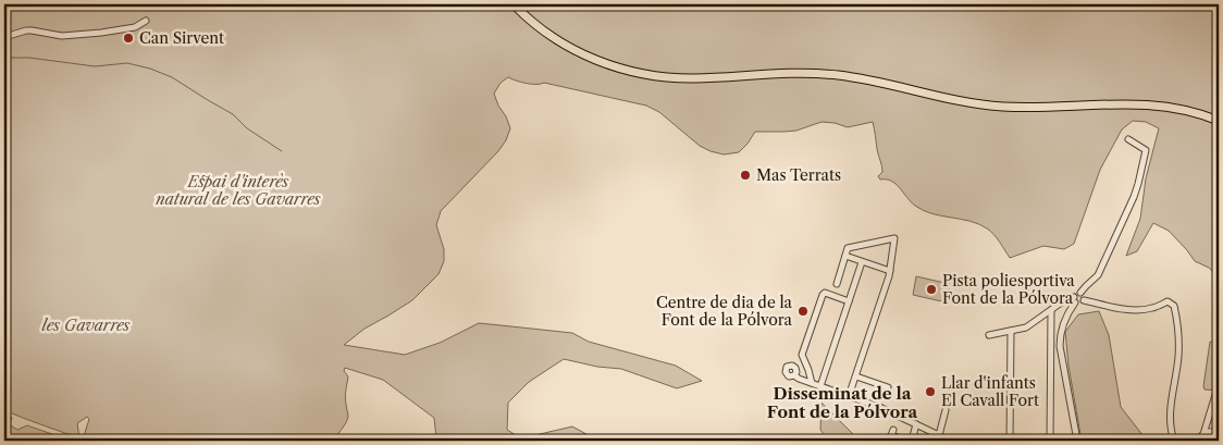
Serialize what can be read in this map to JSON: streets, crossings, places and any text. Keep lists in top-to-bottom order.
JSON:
{
  "districts": ["Disseminat de la Font de la Pólvora"],
  "parks": ["Espai d'interès natural de les Gavarres", "les Gavarres"],
  "places": [
    "Can Sirvent",
    "Mas Terrats",
    "Pista poliesportiva Font de la Pólvora",
    "Centre de dia de la Font de la Pólvora",
    "Llar d'infants El Cavall Fort"
  ]
}
